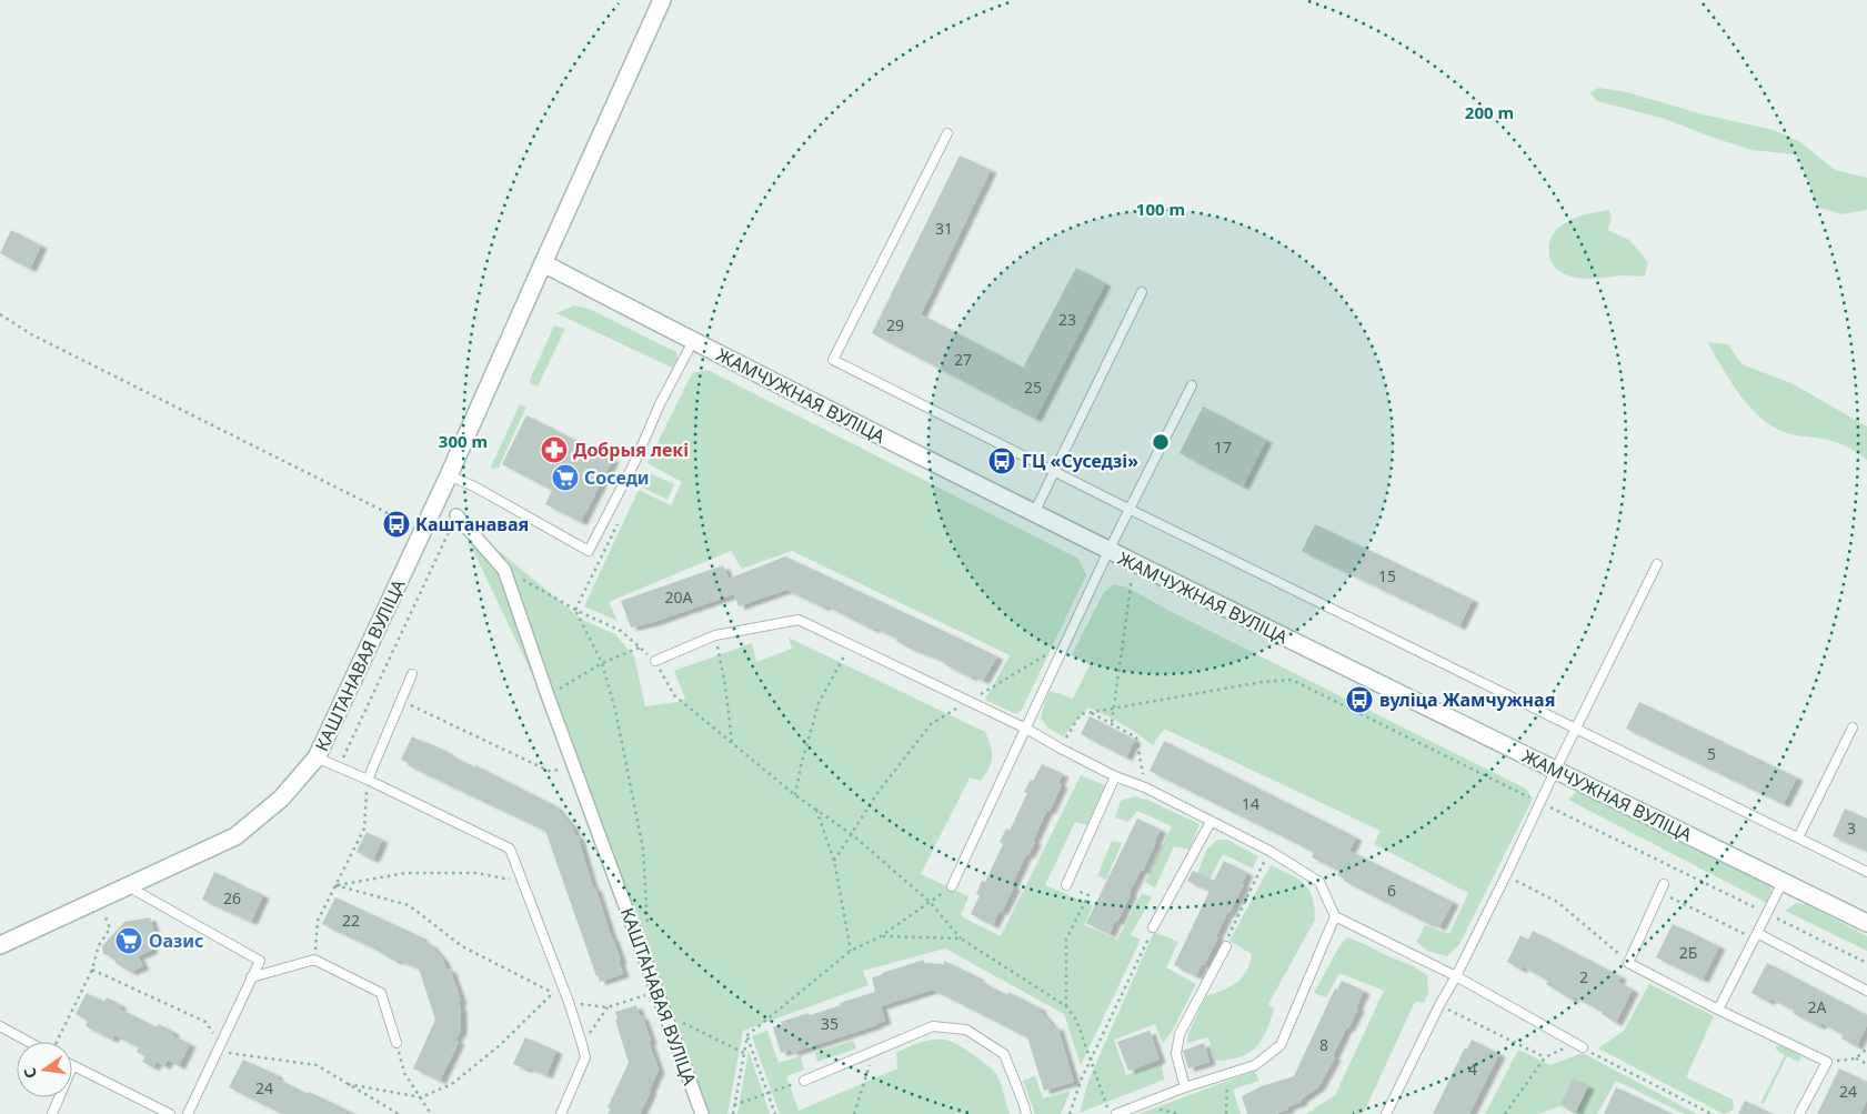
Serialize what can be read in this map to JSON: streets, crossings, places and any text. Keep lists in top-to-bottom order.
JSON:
{
  "streets": {
    "main road": ["ЖАМЧУЖНАЯ ВУЛІЦА", "КАШТАНАВАЯ ВУЛІЦА"]
  },
  "crossings": [
    ["ЖАМЧУЖНАЯ ВУЛІЦА", "КАШТАНАВАЯ ВУЛІЦА"]
  ],
  "places": {
    "pharmacy": ["Добрыя лекі"],
    "bus stop": ["ГЦ «Суседзі»", "Каштанавая", "вуліца Жамчужная"],
    "supermarket": ["Соседи", "Оазис"]
  },
  "house_numbers": [
    "31",
    "23",
    "29",
    "27",
    "25",
    "17",
    "15",
    "20А",
    "5",
    "14",
    "3",
    "6",
    "26",
    "22",
    "2Б",
    "2",
    "2А",
    "35",
    "8",
    "4",
    "24",
    "24"
  ],
  "north": "left",
  "rings": ["200 m", "100 m", "300 m"]
}
